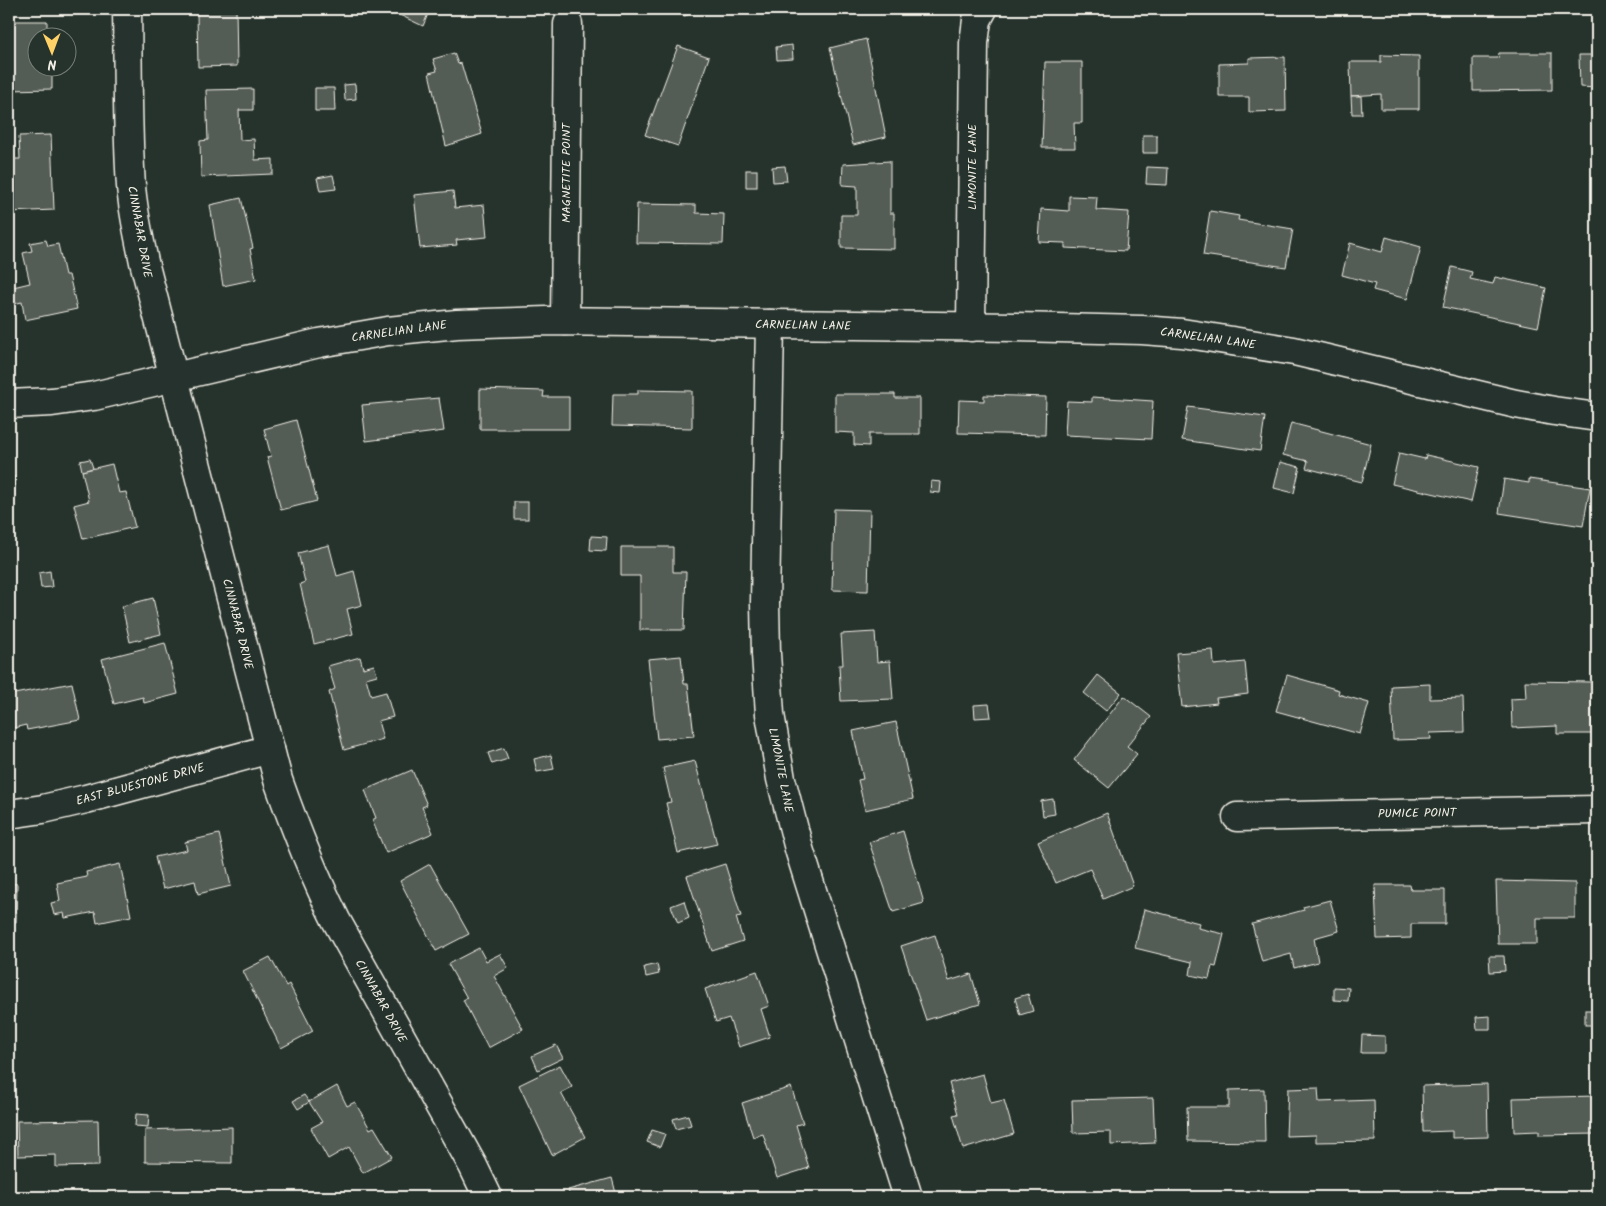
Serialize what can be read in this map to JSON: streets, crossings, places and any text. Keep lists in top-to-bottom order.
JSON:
{
  "streets": {
    "street": [
      "LIMONITE LANE",
      "MAGNETITE POINT",
      "CINNABAR DRIVE",
      "CARNELIAN LANE",
      "EAST BLUESTONE DRIVE",
      "PUMICE POINT"
    ]
  },
  "crossings": [
    ["LIMONITE LANE", "CARNELIAN LANE"],
    ["MAGNETITE POINT", "CARNELIAN LANE"],
    ["CINNABAR DRIVE", "CARNELIAN LANE"],
    ["CINNABAR DRIVE", "EAST BLUESTONE DRIVE"]
  ],
  "north": "bottom"
}
